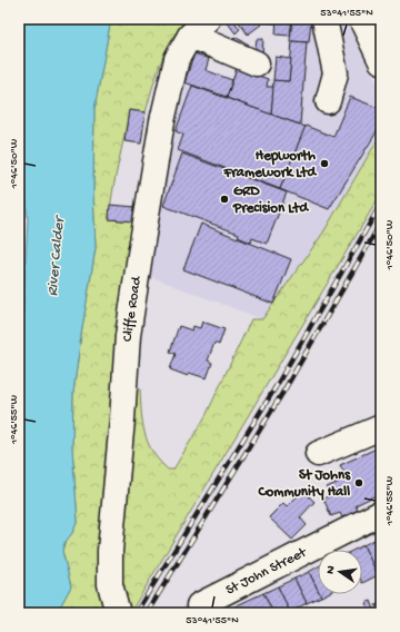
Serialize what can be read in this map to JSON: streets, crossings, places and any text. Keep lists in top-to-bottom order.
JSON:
{
  "streets": {
    "street": ["Cliffe Road", "St John Street"]
  },
  "water": ["River Calder"],
  "places": ["Hepworth Framework Ltd", "GRD Precision Ltd", "St Johns Community Hall"],
  "north": "left",
  "coordinates": ["53°41'55\"N", "1°46'50\"W", "1°46'55\"W"]
}
